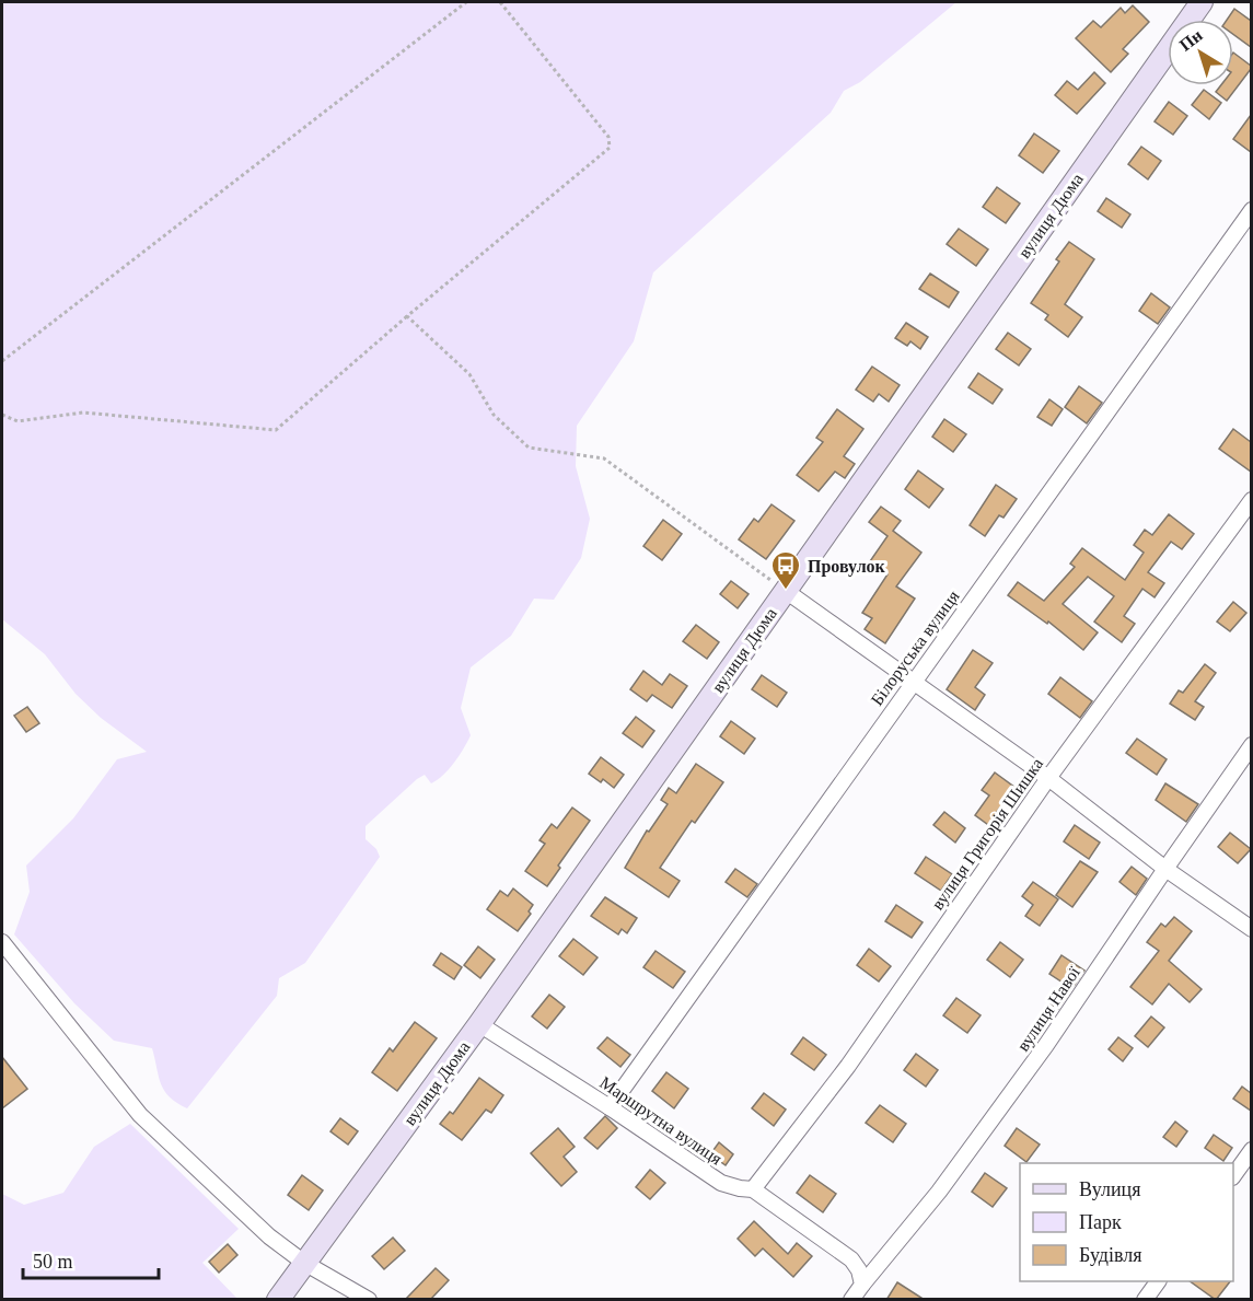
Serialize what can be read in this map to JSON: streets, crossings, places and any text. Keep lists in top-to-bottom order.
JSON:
{
  "streets": {
    "street": [
      "вулиця Дюма",
      "Білоруська вулиця",
      "вулиця Григорія Шишка",
      "вулиця Навої",
      "Маршрутна вулиця"
    ]
  },
  "crossings": [
    ["вулиця Дюма", "Маршрутна вулиця"],
    ["Білоруська вулиця", "Маршрутна вулиця"],
    ["вулиця Григорія Шишка", "Маршрутна вулиця"],
    ["вулиця Навої", "Маршрутна вулиця"]
  ],
  "places": {
    "bus stop": ["Провулок"]
  },
  "legend": ["Вулиця", "Парк", "Будівля"],
  "scale_bar": "50 m",
  "north": "top left"
}
